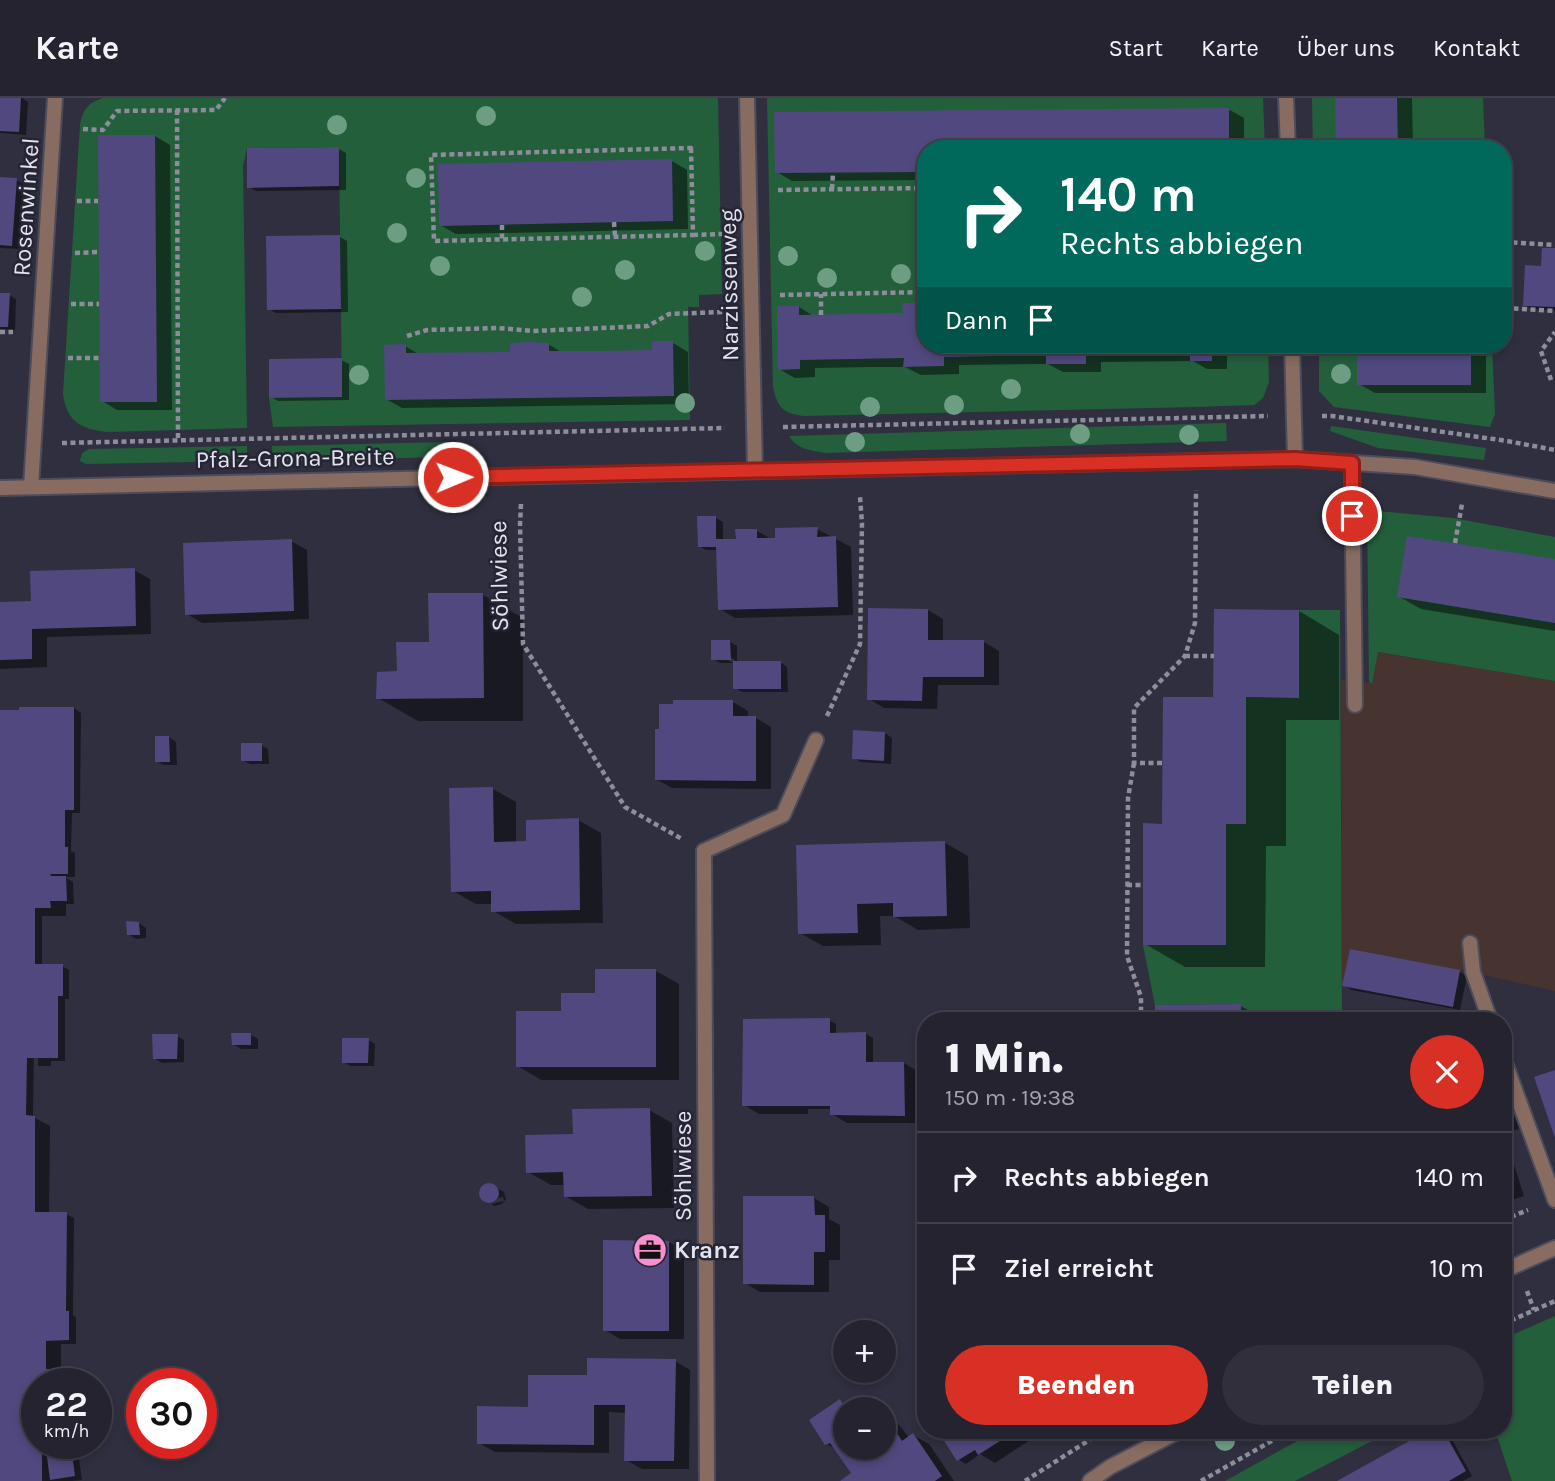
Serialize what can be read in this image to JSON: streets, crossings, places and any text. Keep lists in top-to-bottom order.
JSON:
{
  "streets": {
    "street": [
      "Rosenwinkel",
      "Narzissenweg",
      "Pfalz-Grona-Breite",
      "Söhlwiese"
    ]
  },
  "crossings": [
    ["Rosenwinkel", "Pfalz-Grona-Breite"],
    ["Narzissenweg", "Pfalz-Grona-Breite"],
    ["Pfalz-Grona-Breite", "Söhlwiese"]
  ],
  "places": {
    "office": ["Kranz"]
  },
  "page": {
    "header": "Karte",
    "nav": [
      "Start",
      "Karte",
      "Über uns",
      "Kontakt"
    ],
    "turn": ["140 m", "Rechts abbiegen"],
    "then": "Dann",
    "heading": ["1 Min.", "150 m · 19:38"],
    "list": [
      {
        "name": "Rechts abbiegen",
        "value": "140 m"
      },
      {
        "name": "Ziel erreicht",
        "value": "10 m"
      }
    ],
    "map_buttons": ["+", "−"],
    "buttons": ["Beenden", "Teilen"],
    "speed": "22 km/h",
    "limit": "30"
  }
}
